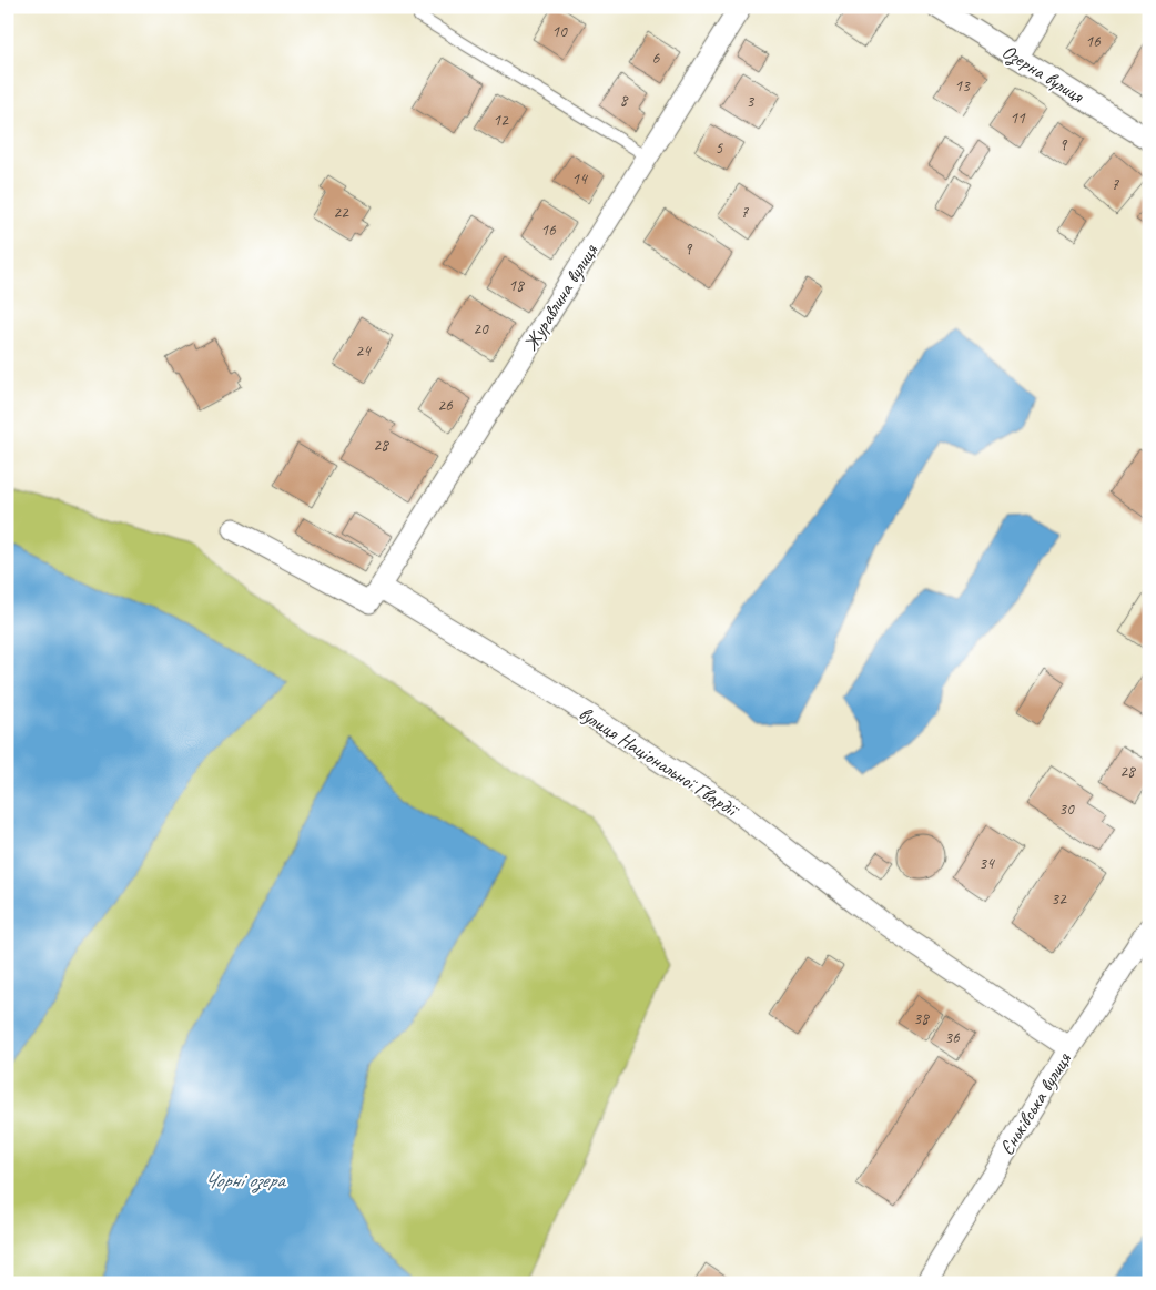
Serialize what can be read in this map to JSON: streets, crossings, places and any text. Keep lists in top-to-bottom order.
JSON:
{
  "streets": {
    "street": [
      "Озерна вулиця",
      "Журавлина вулиця",
      "вулиця Національної Гвардії",
      "Єньківська вулиця"
    ]
  },
  "crossings": [
    ["Журавлина вулиця", "вулиця Національної Гвардії"],
    ["вулиця Національної Гвардії", "Єньківська вулиця"]
  ],
  "water": ["Чорні озера"],
  "house_numbers": [
    "10",
    "16",
    "6",
    "13",
    "8",
    "3",
    "11",
    "12",
    "9",
    "5",
    "14",
    "7",
    "22",
    "7",
    "16",
    "9",
    "18",
    "20",
    "24",
    "26",
    "28",
    "28",
    "30",
    "34",
    "32",
    "38",
    "36"
  ]
}
